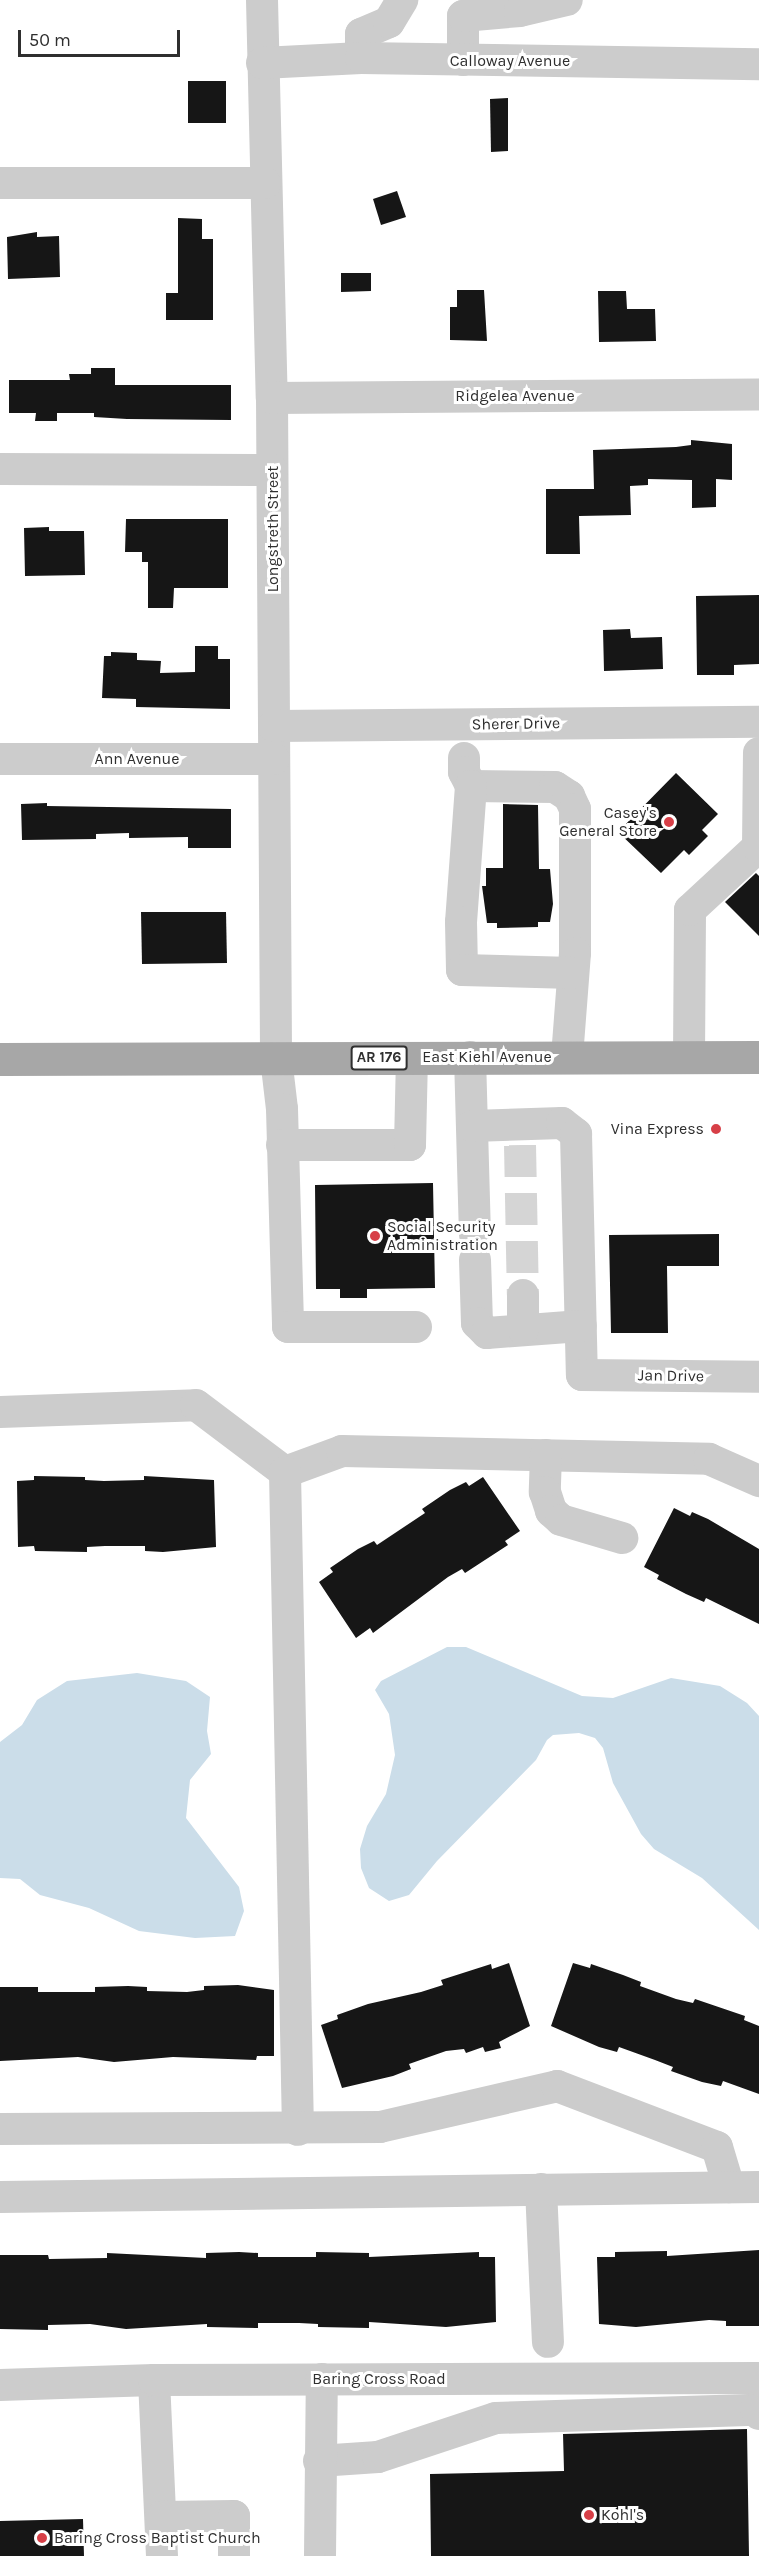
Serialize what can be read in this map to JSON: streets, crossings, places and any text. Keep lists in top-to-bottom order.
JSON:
{
  "streets": {
    "main road": ["East Kiehl Avenue", "AR 176"],
    "street": [
      "Calloway Avenue",
      "Ridgelea Avenue",
      "Longstreth Street",
      "Sherer Drive",
      "Ann Avenue",
      "Jan Drive",
      "Baring Cross Road"
    ]
  },
  "crossings": [
    ["Calloway Avenue", "Longstreth Street"],
    ["Ridgelea Avenue", "Longstreth Street"],
    ["Longstreth Street", "Sherer Drive"],
    ["Longstreth Street", "Ann Avenue"],
    ["Longstreth Street", "East Kiehl Avenue"]
  ],
  "places": [
    "Casey's General Store",
    "Vina Express",
    "Social Security Administration",
    "Kohl's",
    "Baring Cross Baptist Church"
  ],
  "scale_bar": "50 m"
}
